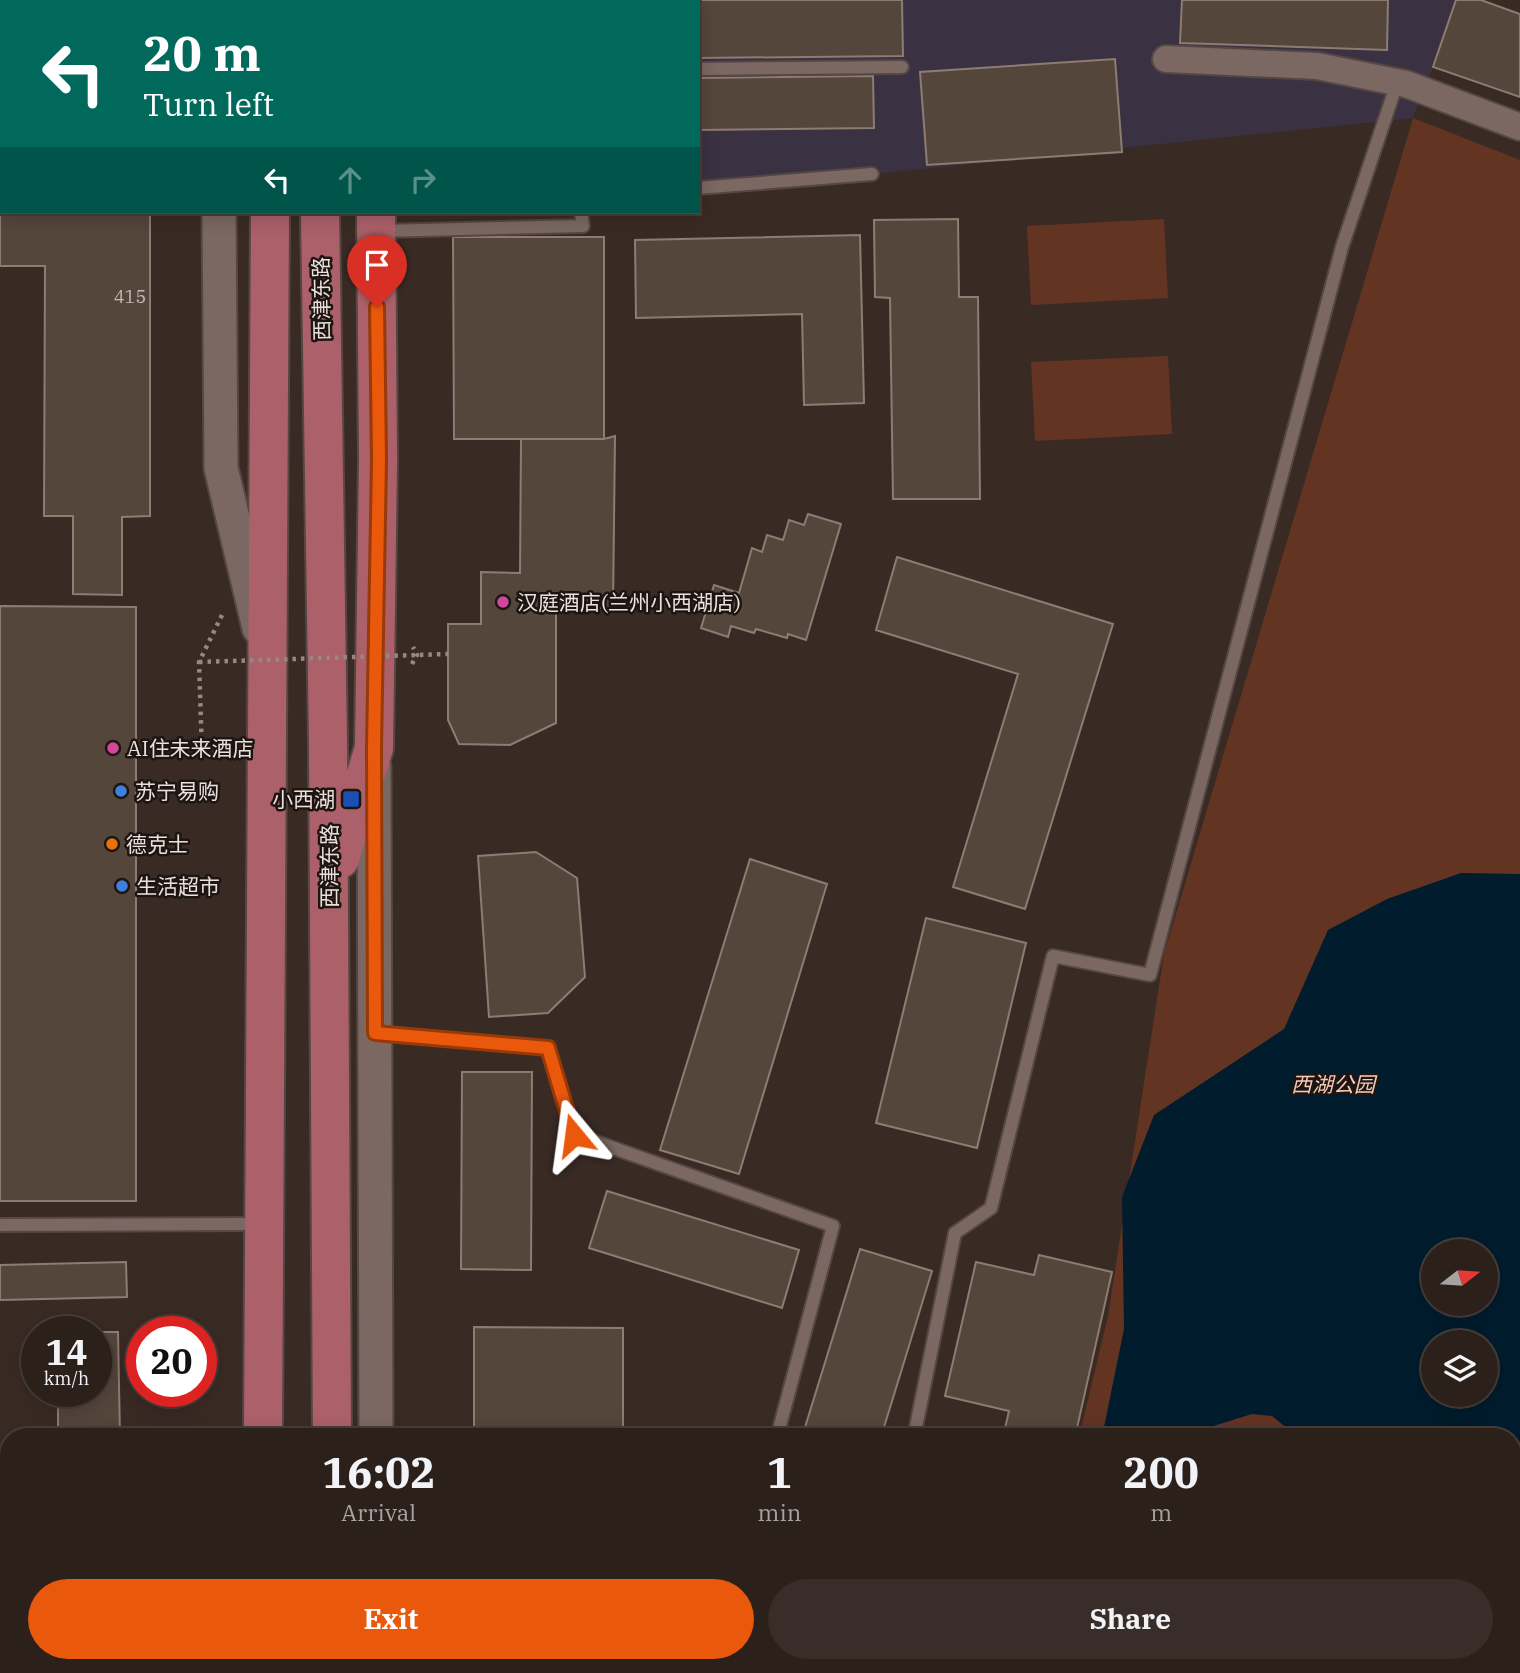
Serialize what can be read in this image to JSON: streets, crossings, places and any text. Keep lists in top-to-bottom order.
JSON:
{
  "streets": {
    "main road": ["西津东路"]
  },
  "parks": ["西湖公园"],
  "places": {
    "other": [
      "汉庭酒店(兰州小西湖店)",
      "AI住未来酒店",
      "苏宁易购",
      "德克士",
      "生活超市"
    ],
    "transit": ["小西湖"]
  },
  "house_numbers": ["415"],
  "north": "right",
  "page": {
    "turn": ["20 m", "Turn left"],
    "speed": "14 km/h",
    "limit": "20",
    "eta": [
      "16:02",
      "Arrival",
      "1",
      "min",
      "200",
      "m"
    ],
    "buttons": ["Exit", "Share"]
  }
}
